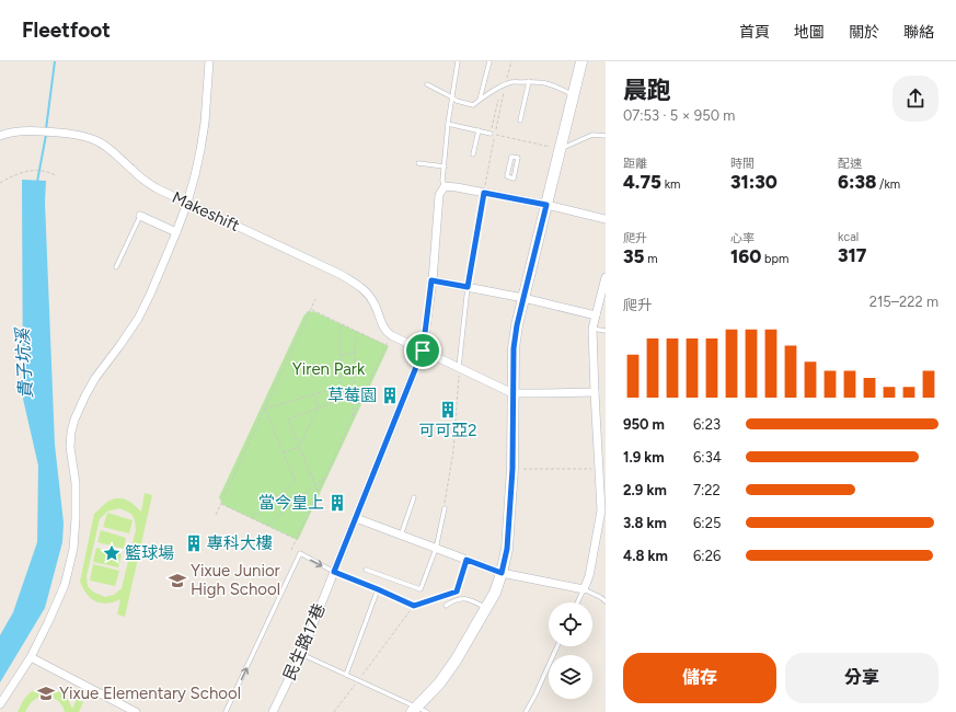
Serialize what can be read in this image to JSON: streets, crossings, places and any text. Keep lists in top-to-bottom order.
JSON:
{
  "streets": {
    "street": ["Makeshift", "民生路17巷"]
  },
  "water": ["貴子坑溪"],
  "parks": ["Yiren Park"],
  "places": {
    "building": [
      "草莓園",
      "可可亞2",
      "當今皇上",
      "專科大樓"
    ],
    "place": ["籃球場"],
    "school or university": ["Yixue Junior High School", "Yixue Elementary School"]
  },
  "page": {
    "header": "Fleetfoot",
    "nav": [
      "首頁",
      "地圖",
      "關於",
      "聯絡"
    ],
    "heading": ["晨跑", "07:53 · 5 × 950 m"],
    "stats": [
      ["距離", "4.75 km"],
      ["時間", "31:30"],
      ["配速", "6:38 /km"],
      ["爬升", "35 m"],
      ["心率", "160 bpm"],
      ["kcal", "317"]
    ],
    "chart": ["爬升", "215–222 m"],
    "list": [
      {
        "name": "950 m",
        "note": "6:23"
      },
      {
        "name": "1.9 km",
        "note": "6:34"
      },
      {
        "name": "2.9 km",
        "note": "7:22"
      },
      {
        "name": "3.8 km",
        "note": "6:25"
      },
      {
        "name": "4.8 km",
        "note": "6:26"
      }
    ],
    "buttons": ["儲存", "分享"]
  }
}
